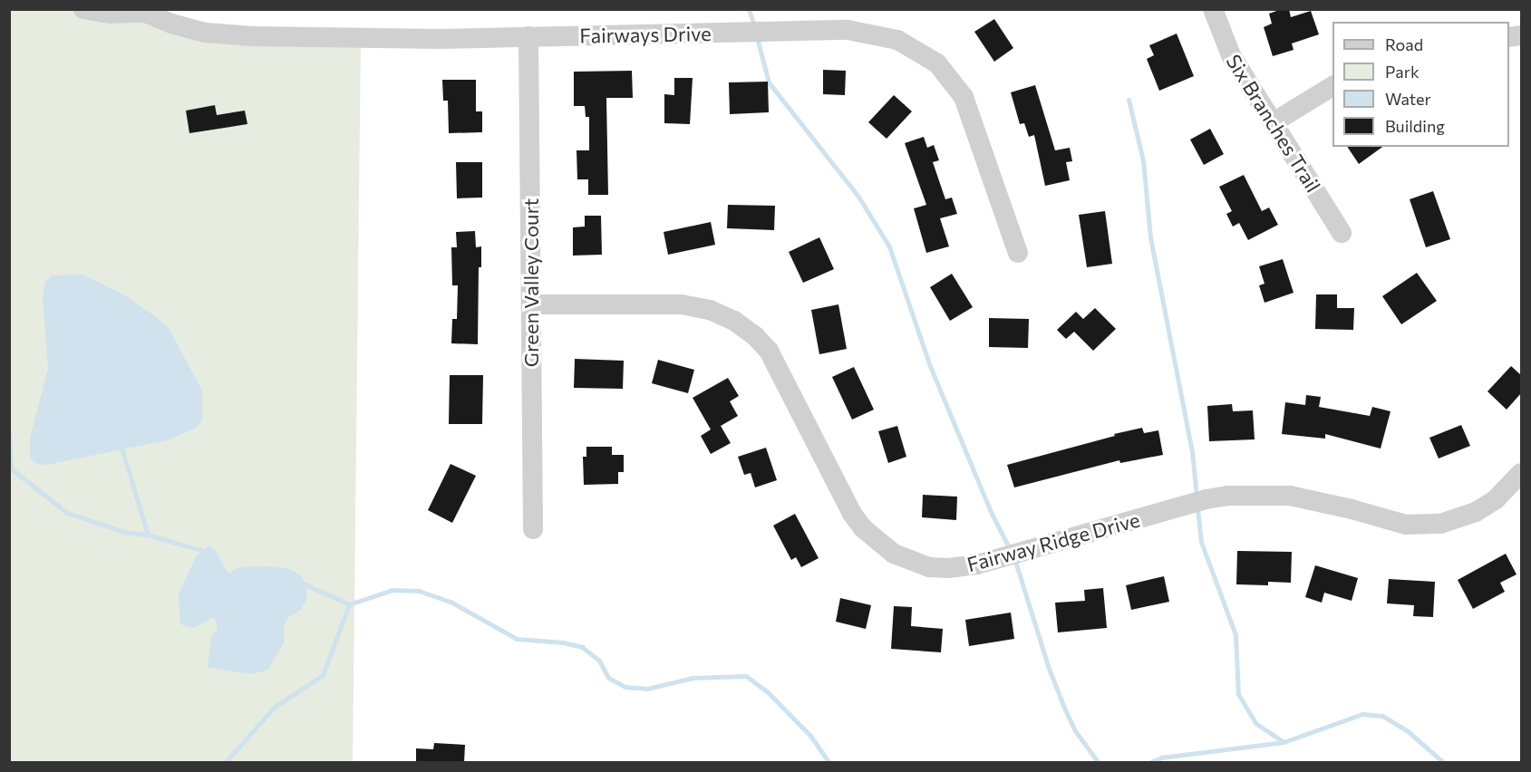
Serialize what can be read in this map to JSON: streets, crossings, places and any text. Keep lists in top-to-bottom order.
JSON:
{
  "streets": {
    "street": [
      "Fairways Drive",
      "Six Branches Trail",
      "Green Valley Court",
      "Fairway Ridge Drive"
    ]
  },
  "crossings": [
    ["Fairways Drive", "Green Valley Court"],
    ["Green Valley Court", "Fairway Ridge Drive"]
  ],
  "legend": [
    "Road",
    "Park",
    "Water",
    "Building"
  ]
}
